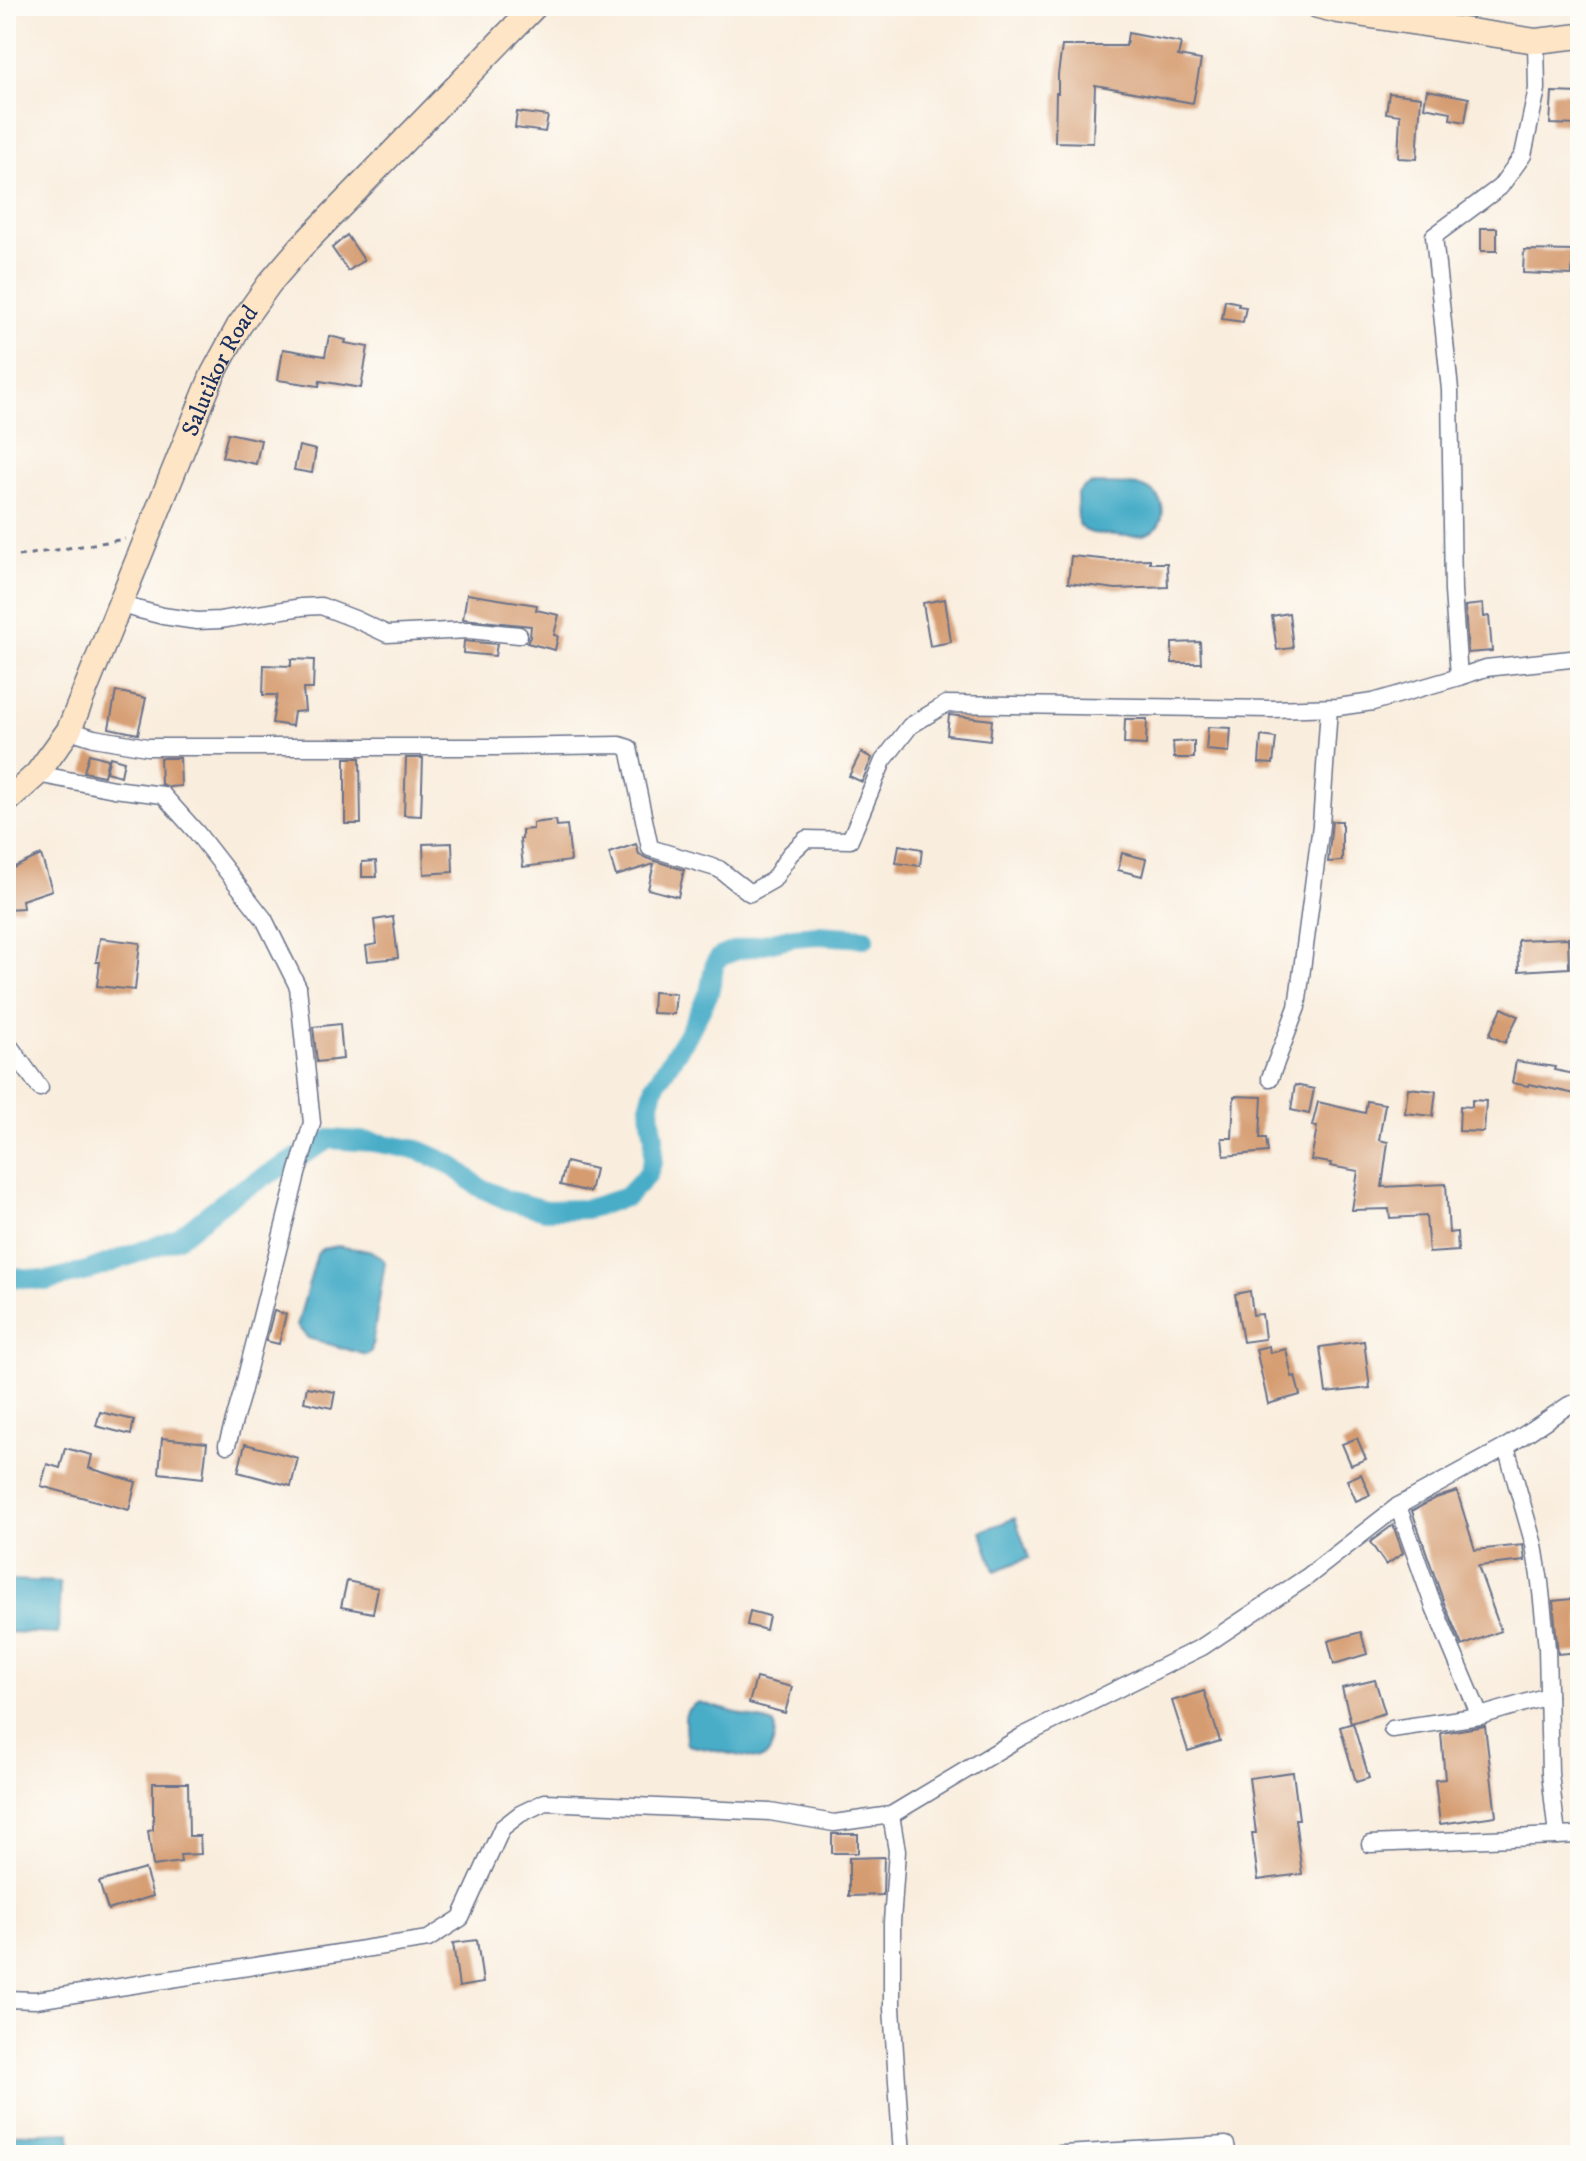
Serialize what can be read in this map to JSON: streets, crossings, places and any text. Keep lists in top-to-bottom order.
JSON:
{
  "streets": {
    "main road": ["Salutikor Road"]
  }
}
